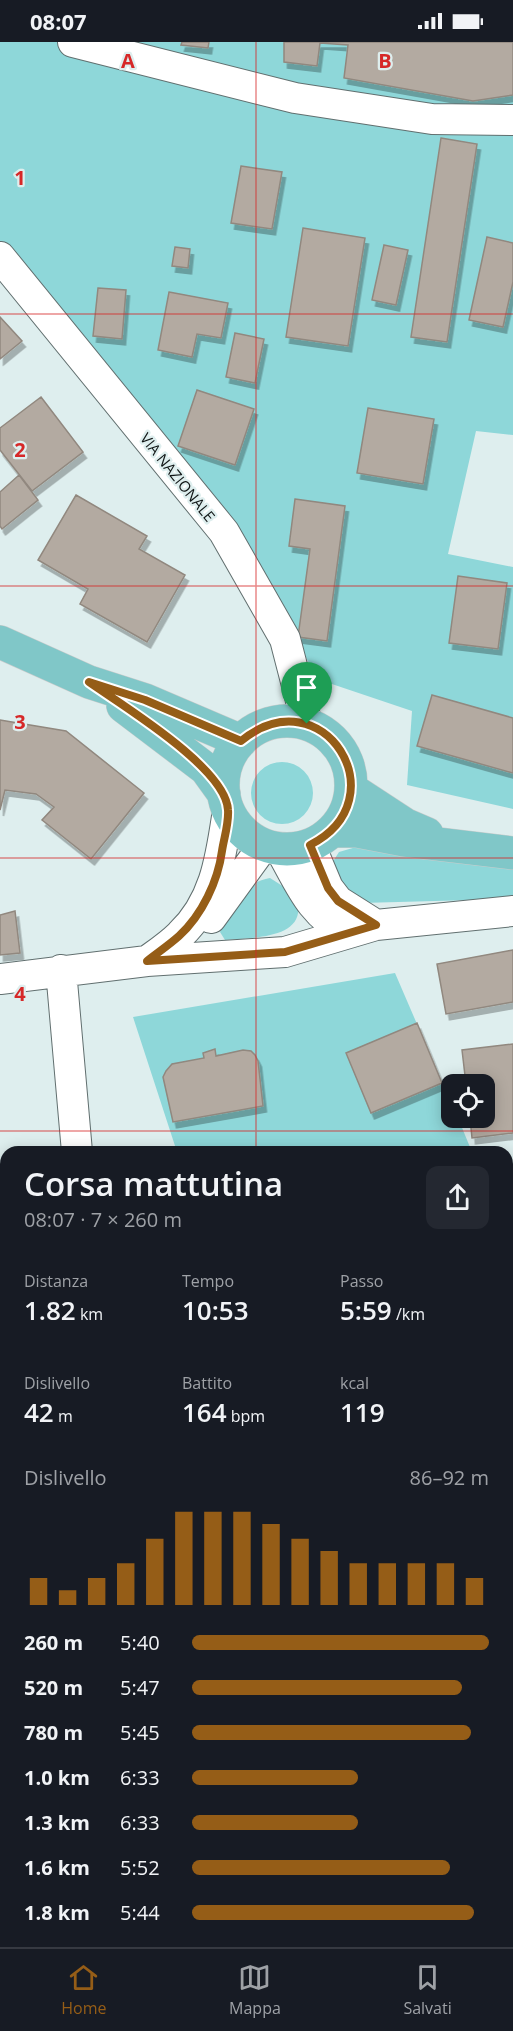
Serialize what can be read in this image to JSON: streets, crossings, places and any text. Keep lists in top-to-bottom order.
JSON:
{
  "streets": {
    "street": ["VIA NAZIONALE"]
  },
  "page": {
    "status": "08:07",
    "heading": ["Corsa mattutina", "08:07 · 7 × 260 m"],
    "stats": [
      ["Distanza", "1.82 km"],
      ["Tempo", "10:53"],
      ["Passo", "5:59 /km"],
      ["Dislivello", "42 m"],
      ["Battito", "164 bpm"],
      ["kcal", "119"]
    ],
    "chart": ["Dislivello", "86–92 m"],
    "list": [
      {
        "name": "260 m",
        "note": "5:40"
      },
      {
        "name": "520 m",
        "note": "5:47"
      },
      {
        "name": "780 m",
        "note": "5:45"
      },
      {
        "name": "1.0 km",
        "note": "6:33"
      },
      {
        "name": "1.3 km",
        "note": "6:33"
      },
      {
        "name": "1.6 km",
        "note": "5:52"
      },
      {
        "name": "1.8 km",
        "note": "5:44"
      }
    ],
    "tabs": ["Home", "Mappa", "Salvati"]
  },
  "grid": {
    "columns": ["A", "B"],
    "rows": [
      "1",
      "2",
      "3",
      "4"
    ]
  }
}
